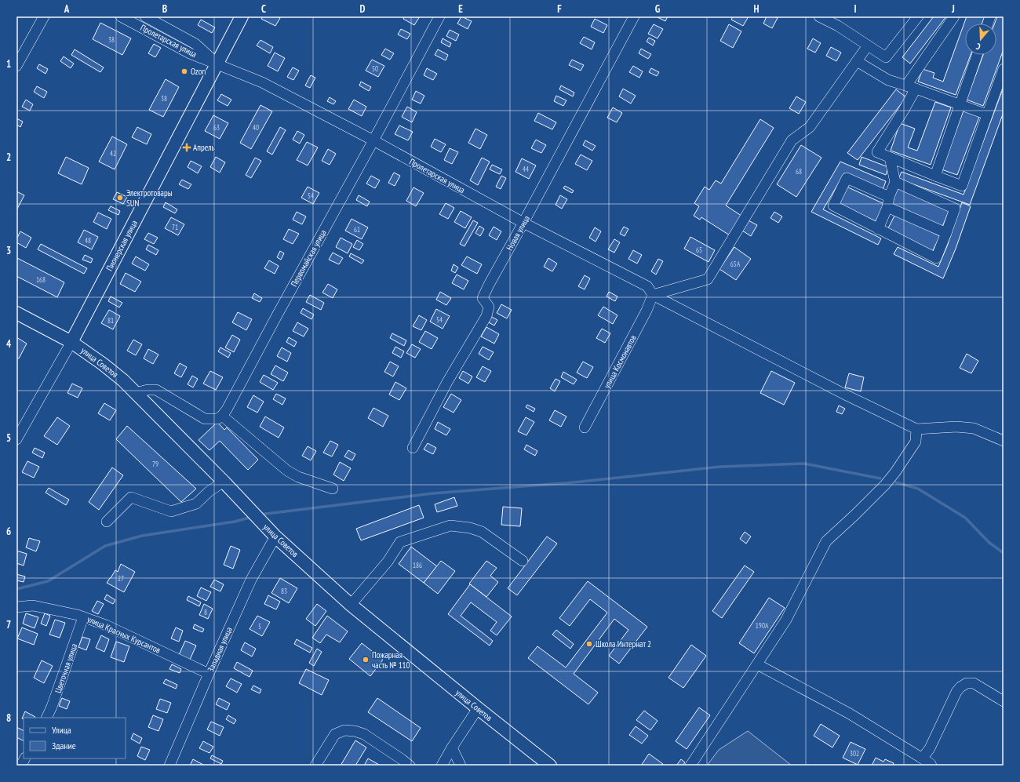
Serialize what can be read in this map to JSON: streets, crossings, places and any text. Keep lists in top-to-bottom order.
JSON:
{
  "streets": {
    "main road": ["Пионерская улица", "улица Советов"],
    "street": [
      "Пролетарская улица",
      "Новая улица",
      "Первомайская улица",
      "улица Космонавтов",
      "улица Красных Курсантов",
      "Западная улица",
      "Цветочная улица"
    ]
  },
  "crossings": [
    ["Пролетарская улица", "Новая улица"],
    ["Пролетарская улица", "Пионерская улица"],
    ["Пролетарская улица", "Первомайская улица"],
    ["Пролетарская улица", "улица Космонавтов"],
    ["Пионерская улица", "улица Советов"],
    ["улица Советов", "Западная улица"],
    ["улица Красных Курсантов", "Западная улица"],
    ["улица Красных Курсантов", "Цветочная улица"]
  ],
  "places": {
    "other": [
      "Ozon",
      "Электротовары SUN",
      "Школа Интернат 2",
      "Пожарная часть № 110"
    ],
    "health": ["Апрель"]
  },
  "house_numbers": [
    "38",
    "50",
    "38",
    "63",
    "40",
    "42",
    "44",
    "68",
    "54",
    "71",
    "61",
    "48",
    "65",
    "65А",
    "168",
    "54",
    "81",
    "79",
    "186",
    "27",
    "83",
    "8",
    "190А",
    "5",
    "302"
  ],
  "legend": ["Улица", "Здание"],
  "north": "bottom",
  "grid": {
    "columns": [
      "A",
      "B",
      "C",
      "D",
      "E",
      "F",
      "G",
      "H",
      "I",
      "J"
    ],
    "rows": [
      "1",
      "2",
      "3",
      "4",
      "5",
      "6",
      "7",
      "8"
    ]
  }
}
